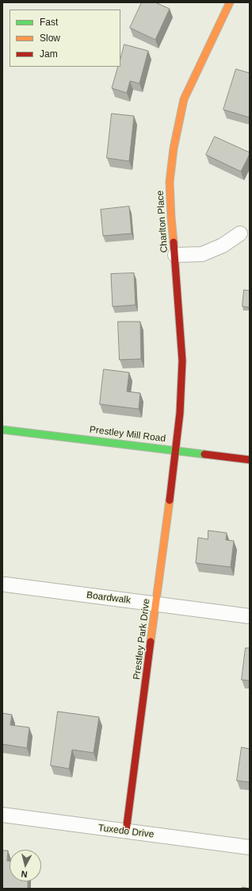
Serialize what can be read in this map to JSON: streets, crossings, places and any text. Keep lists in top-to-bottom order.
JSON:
{
  "streets": {
    "street": [
      "Charlton Place",
      "Prestley Mill Road",
      "Boardwalk",
      "Prestley Park Drive",
      "Tuxedo Drive"
    ]
  },
  "crossings": [
    ["Charlton Place", "Prestley Mill Road"],
    ["Charlton Place", "Prestley Park Drive"],
    ["Prestley Mill Road", "Prestley Park Drive"],
    ["Boardwalk", "Prestley Park Drive"],
    ["Prestley Park Drive", "Tuxedo Drive"]
  ],
  "legend": ["Fast", "Slow", "Jam"],
  "north": "bottom"
}
